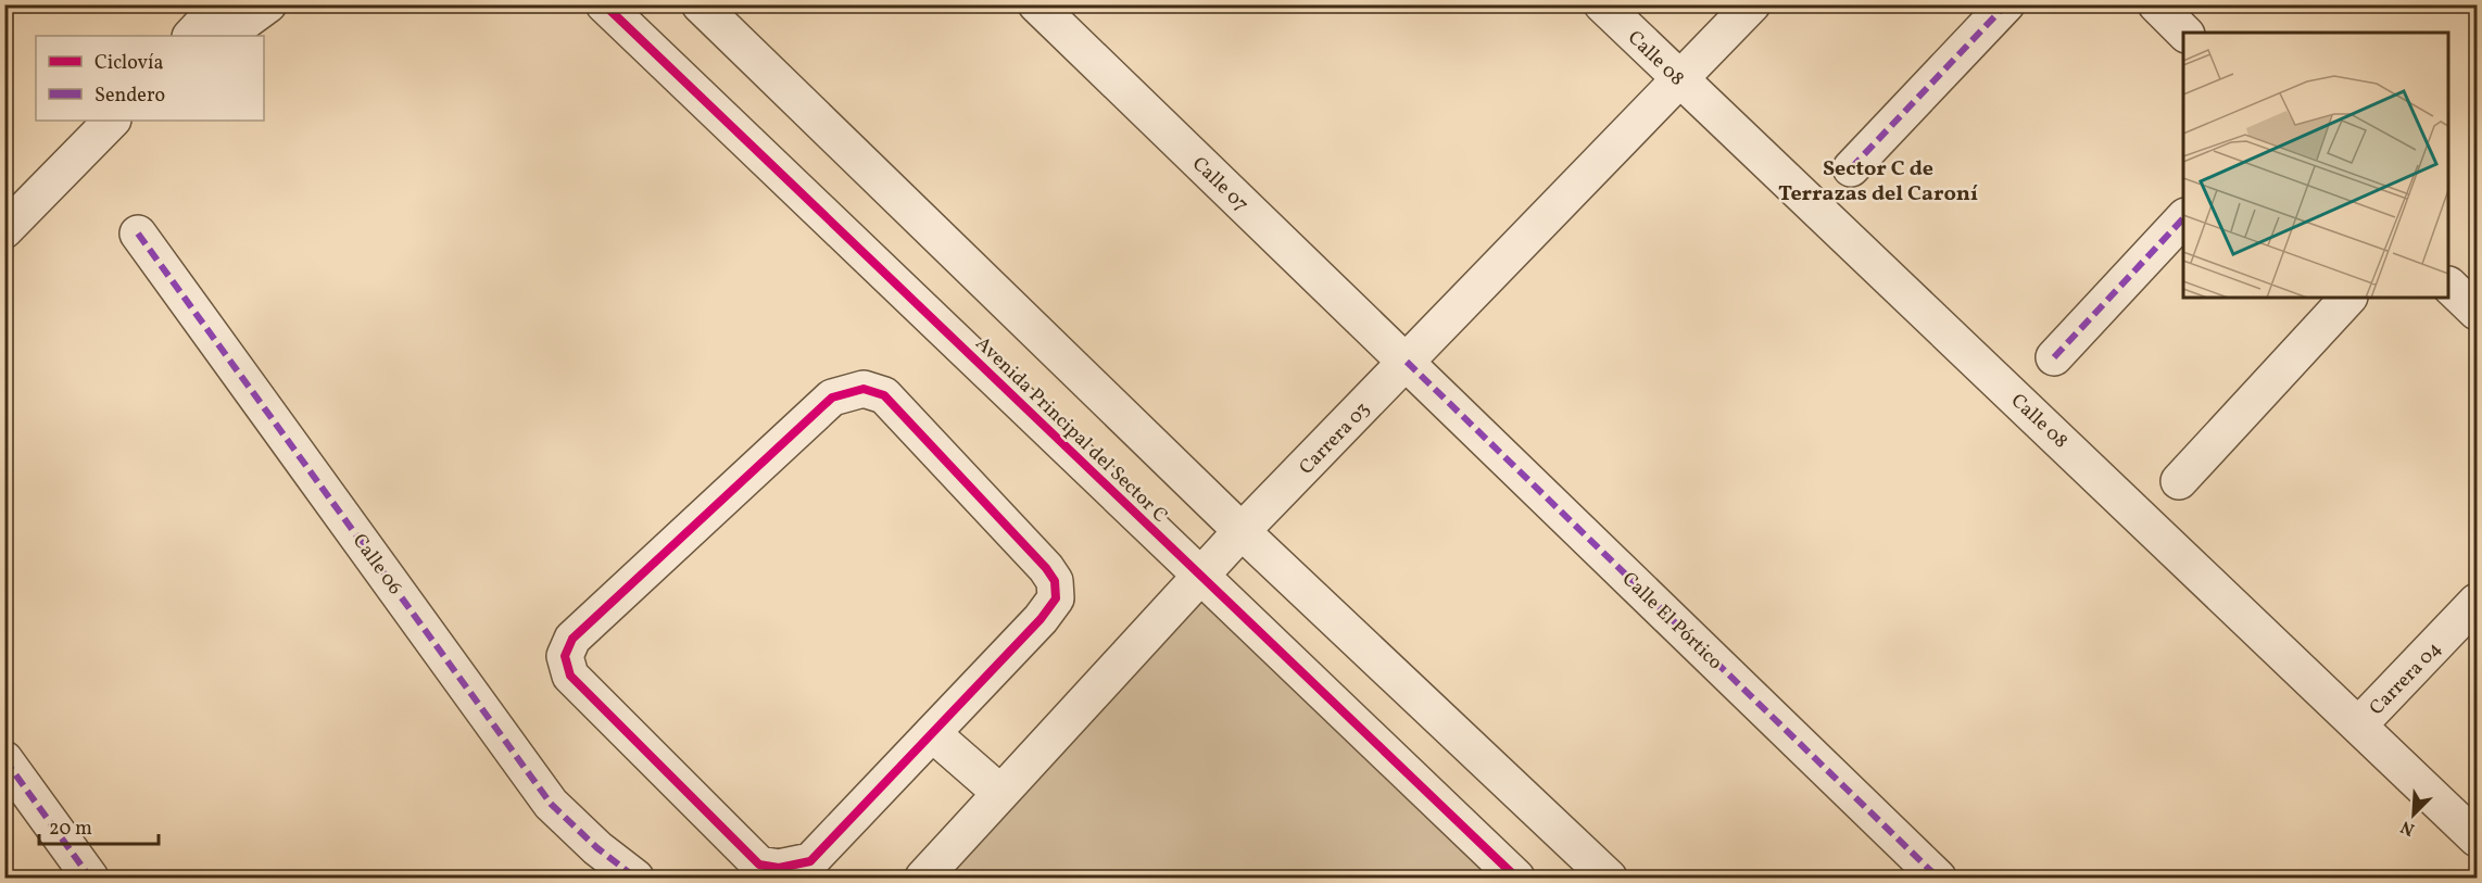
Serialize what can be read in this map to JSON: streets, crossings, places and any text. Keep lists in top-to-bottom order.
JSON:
{
  "streets": {
    "street": [
      "Calle 08",
      "Calle 07",
      "Avenida Principal del Sector C",
      "Carrera 03",
      "Calle 06",
      "Calle El Pórtico",
      "Carrera 04"
    ]
  },
  "crossings": [
    ["Calle 08", "Carrera 03"],
    ["Calle 08", "Carrera 04"],
    ["Calle 07", "Carrera 03"],
    ["Calle 07", "Calle El Pórtico"],
    ["Avenida Principal del Sector C", "Carrera 03"],
    ["Carrera 03", "Calle El Pórtico"]
  ],
  "districts": ["Sector C de Terrazas del Caroní"],
  "legend": ["Ciclovía", "Sendero"],
  "scale_bar": "20 m",
  "north": "bottom left"
}
